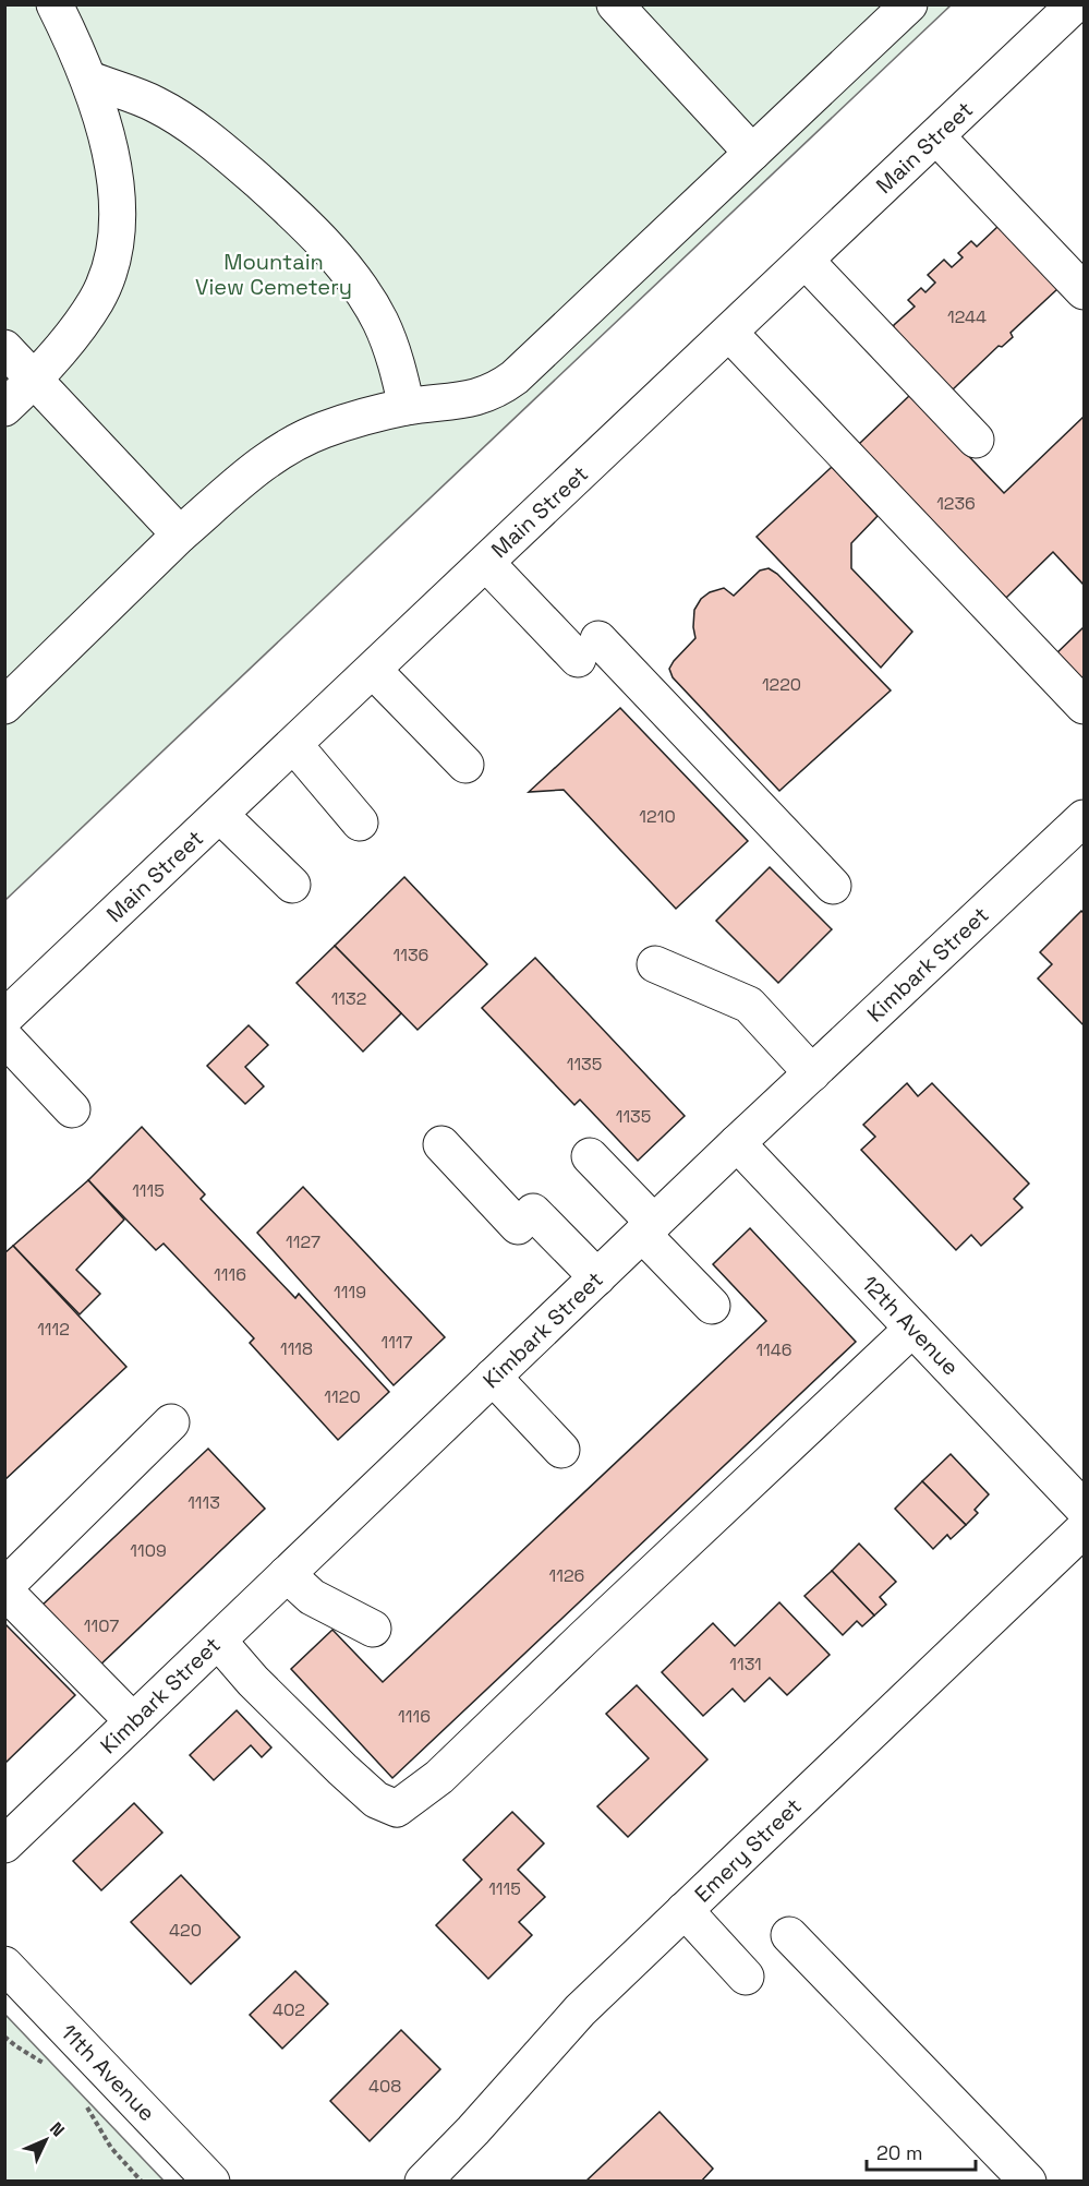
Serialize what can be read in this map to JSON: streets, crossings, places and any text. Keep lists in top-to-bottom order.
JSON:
{
  "streets": {
    "main road": [
      "Main Street",
      "Kimbark Street",
      "12th Avenue",
      "Emery Street",
      "11th Avenue"
    ]
  },
  "crossings": [
    ["Kimbark Street", "12th Avenue"]
  ],
  "parks": ["Mountain View Cemetery"],
  "house_numbers": [
    "1244",
    "1236",
    "1220",
    "1210",
    "1136",
    "1132",
    "1135",
    "1135",
    "1115",
    "1127",
    "1116",
    "1119",
    "1112",
    "1117",
    "1118",
    "1146",
    "1120",
    "1113",
    "1109",
    "1126",
    "1107",
    "1131",
    "1116",
    "1115",
    "420",
    "402",
    "408"
  ],
  "scale_bar": "20 m",
  "north": "top right"
}
